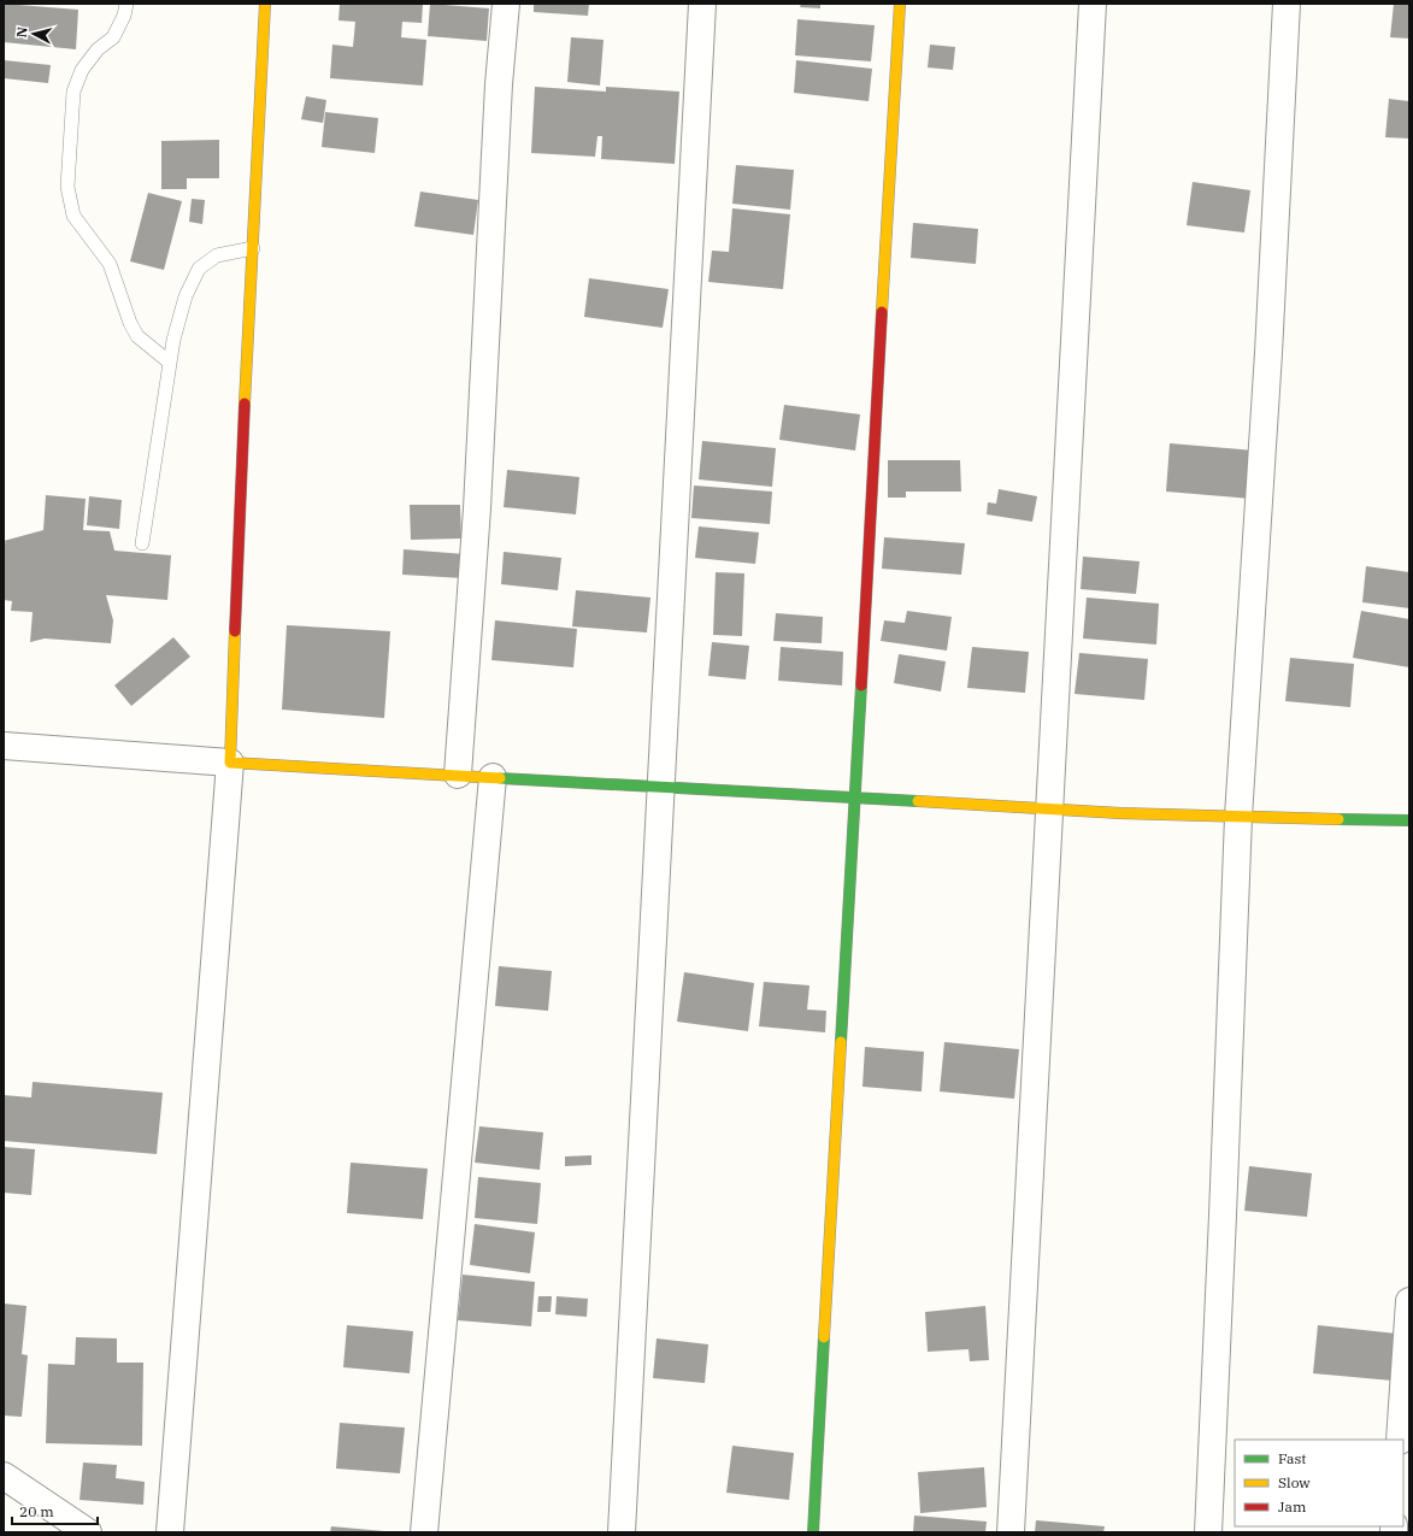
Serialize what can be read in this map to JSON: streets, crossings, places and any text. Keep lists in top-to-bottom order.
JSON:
{
  "legend": ["Fast", "Slow", "Jam"],
  "scale_bar": "20 m",
  "north": "left"
}
